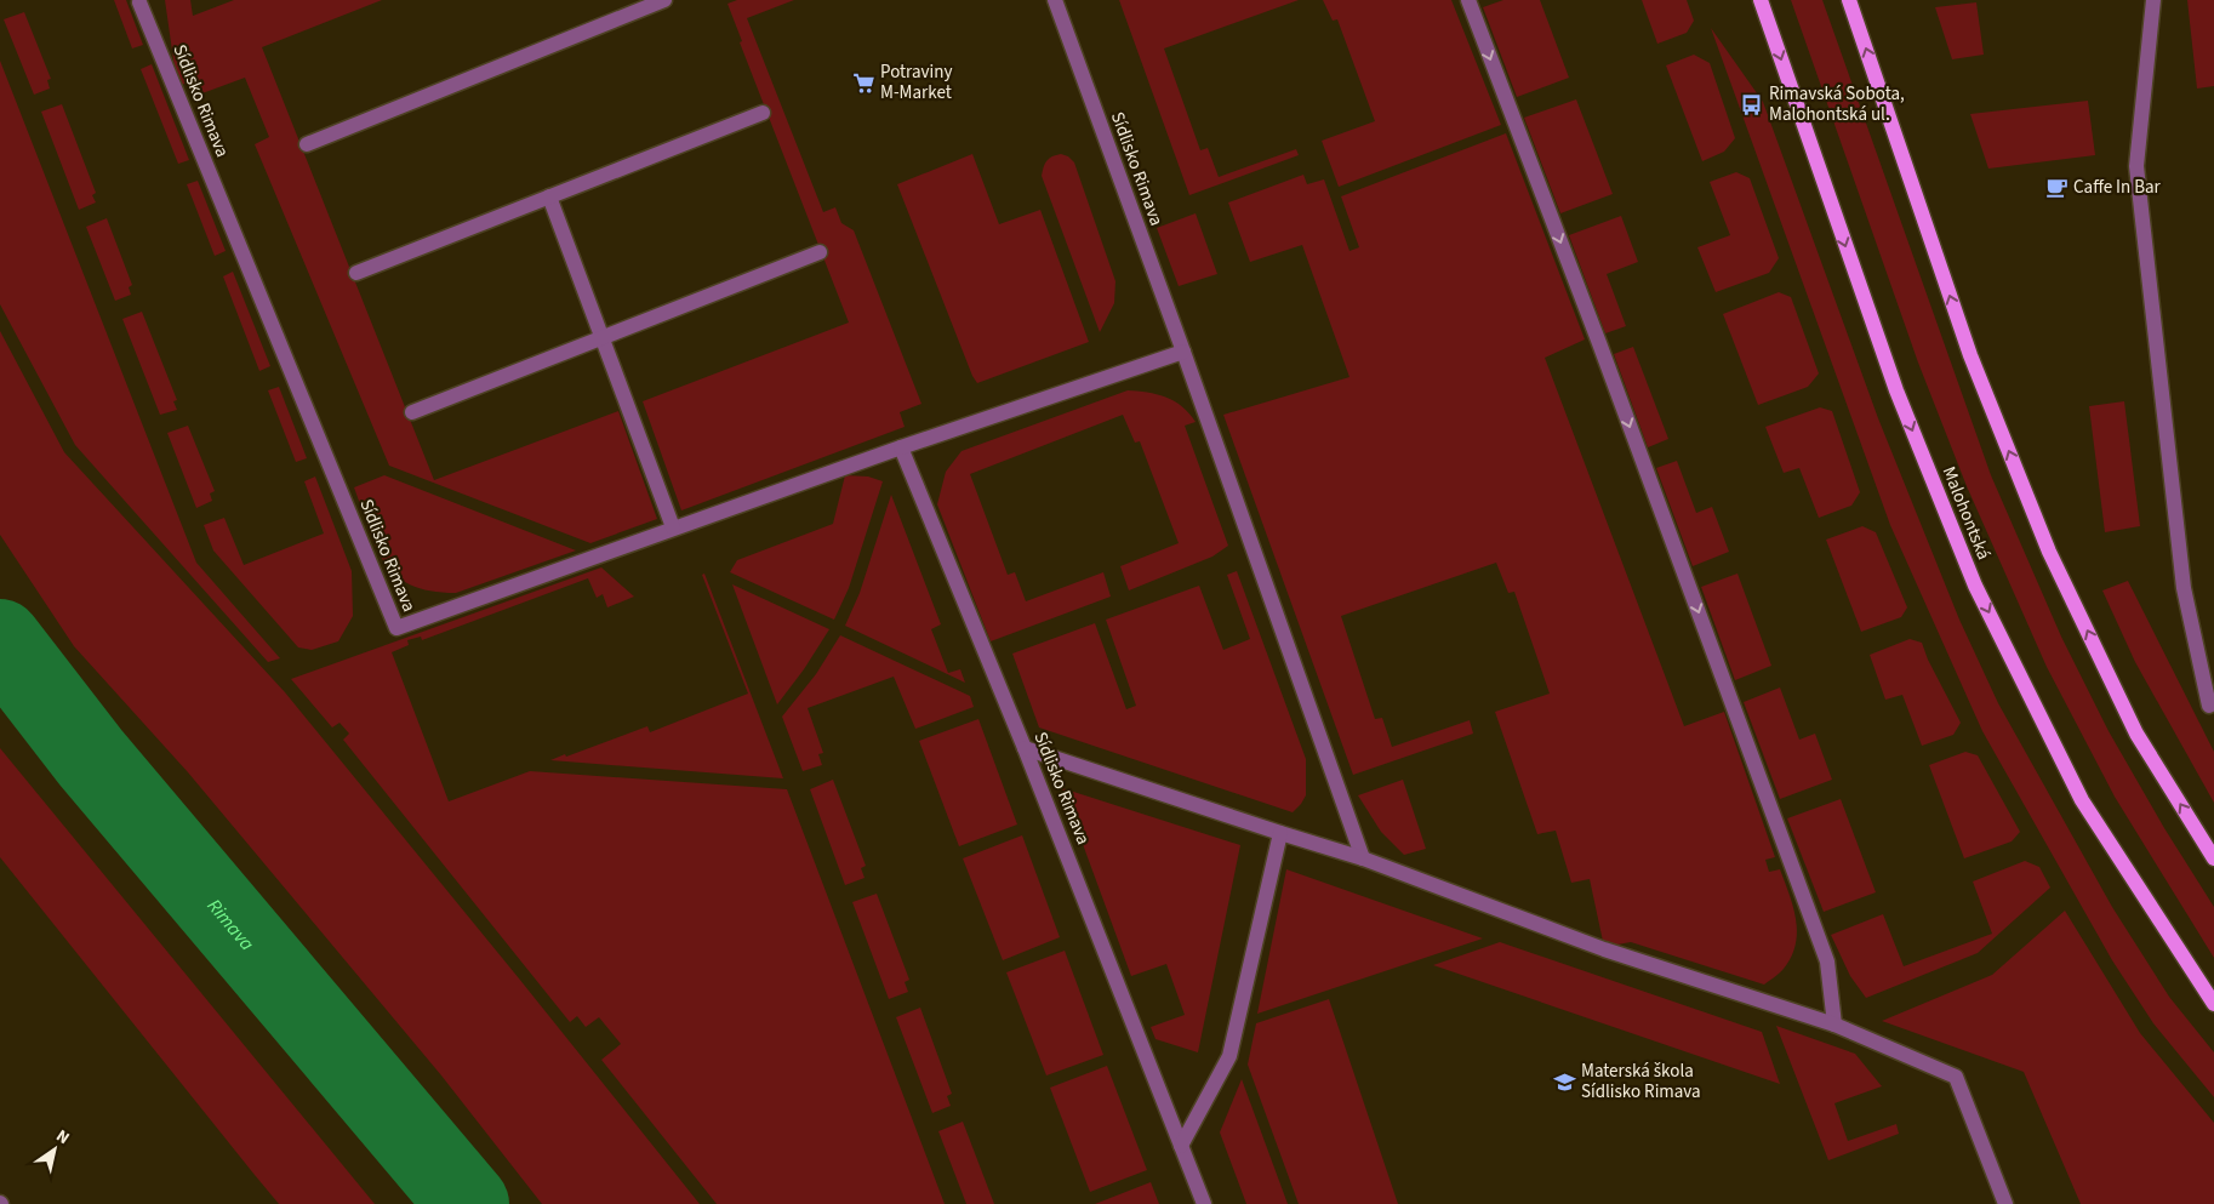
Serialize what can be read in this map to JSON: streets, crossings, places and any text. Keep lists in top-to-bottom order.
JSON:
{
  "streets": {
    "main road": ["Malohontská"],
    "street": ["Sídlisko Rimava"]
  },
  "water": ["Rimava"],
  "places": {
    "supermarket": ["Potraviny M-Market"],
    "bus stop": ["Rimavská Sobota, Malohontská ul."],
    "cafe": ["Caffe In Bar"],
    "school or university": ["Materská škola Sídlisko Rimava"]
  },
  "north": "top right"
}
